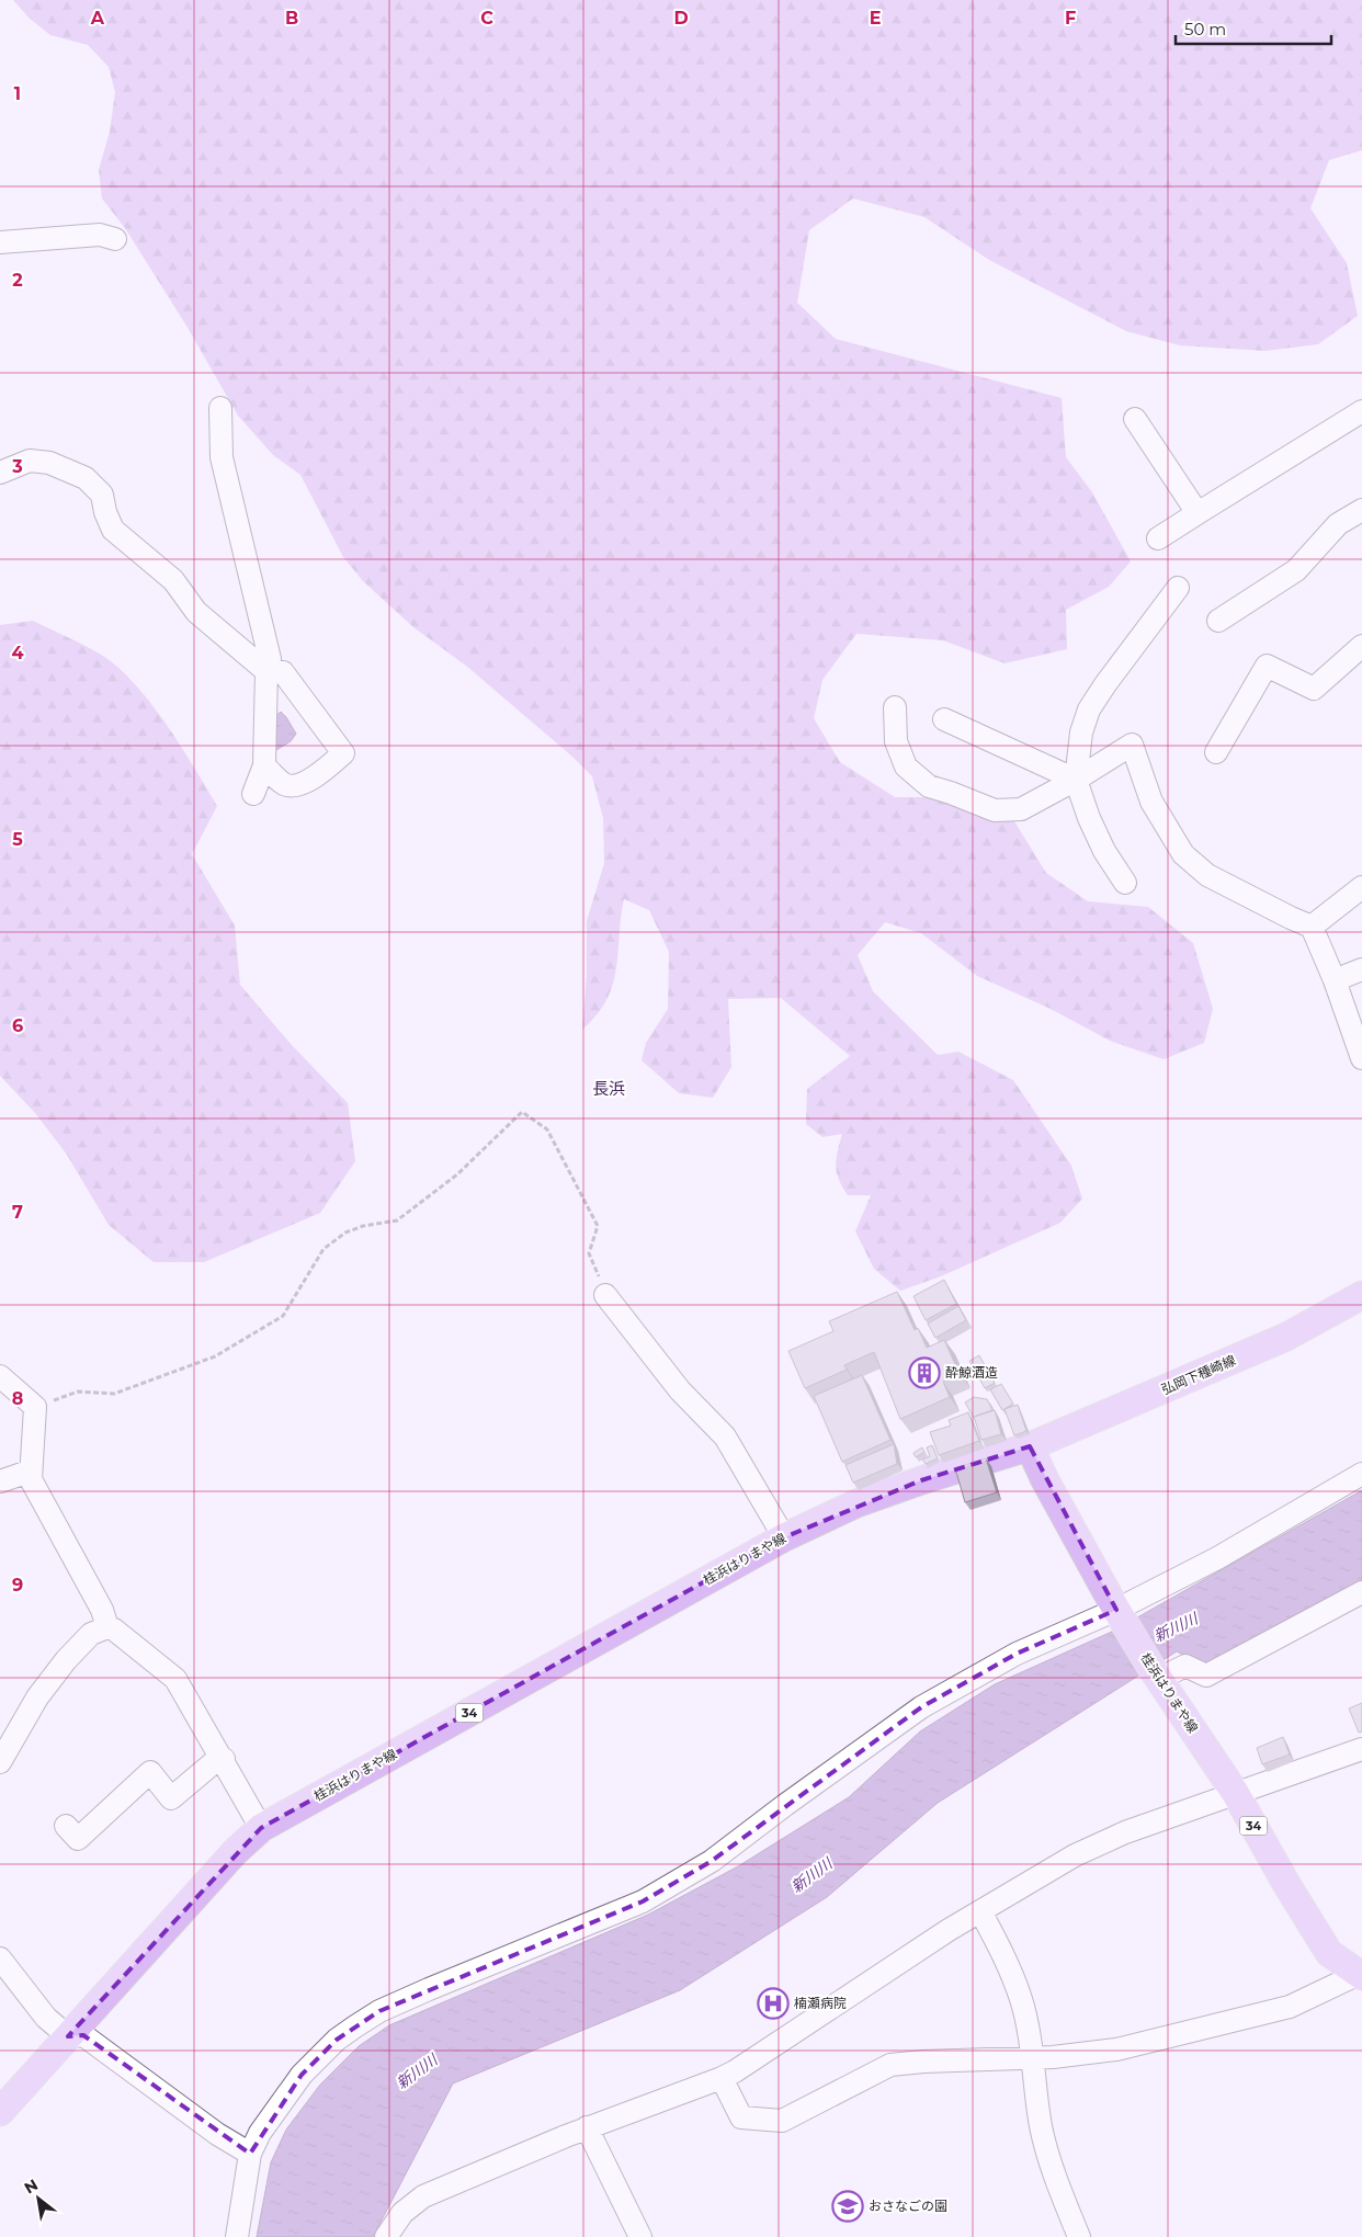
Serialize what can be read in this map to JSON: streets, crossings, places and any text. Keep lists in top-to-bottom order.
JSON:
{
  "streets": {
    "main road": ["弘岡下種崎線", "桂浜はりまや線", "34"]
  },
  "crossings": [
    ["弘岡下種崎線", "桂浜はりまや線"]
  ],
  "districts": ["長浜"],
  "water": ["新川川"],
  "places": {
    "building": ["酔鯨酒造"],
    "hospital": ["楠瀬病院"],
    "school or university": ["おさなごの園"]
  },
  "scale_bar": "50 m",
  "north": "top left",
  "grid": {
    "columns": [
      "A",
      "B",
      "C",
      "D",
      "E",
      "F"
    ],
    "rows": [
      "1",
      "2",
      "3",
      "4",
      "5",
      "6",
      "7",
      "8",
      "9"
    ]
  }
}
